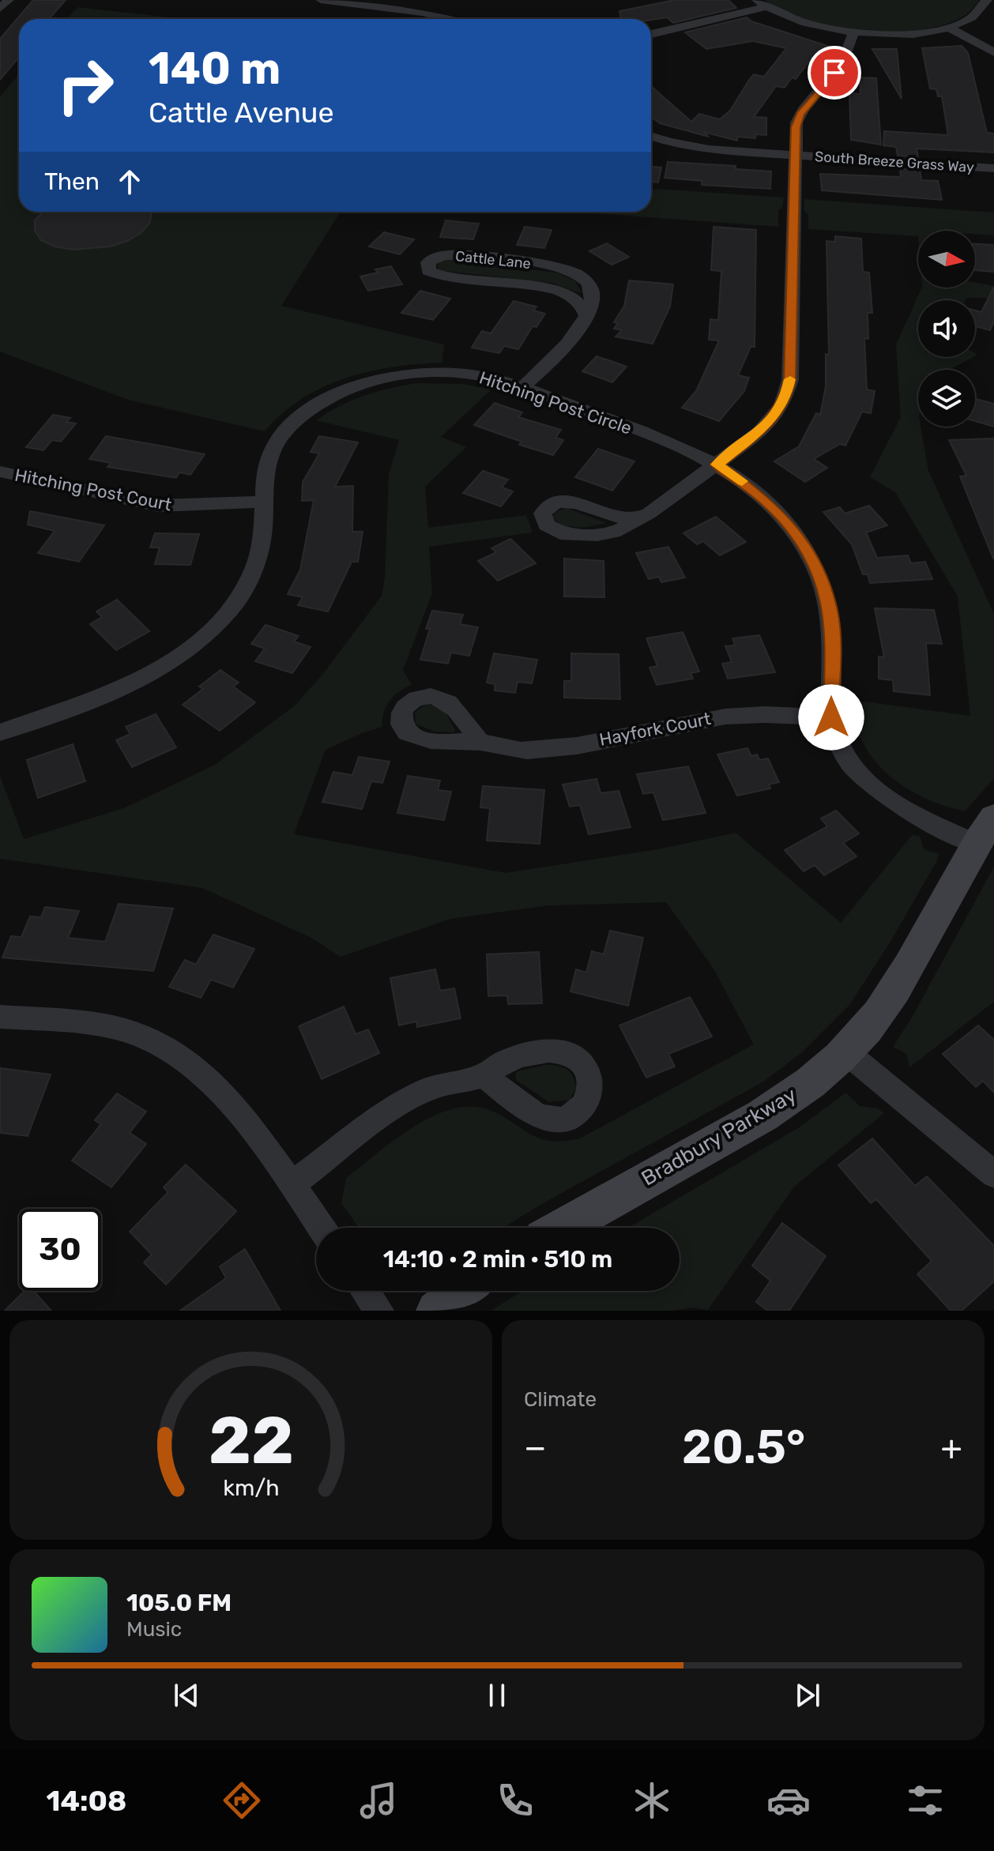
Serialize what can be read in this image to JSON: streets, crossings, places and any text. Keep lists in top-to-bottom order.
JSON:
{
  "streets": {
    "street": [
      "South Breeze Grass Way",
      "Cattle Lane",
      "Hitching Post Circle",
      "Hitching Post Court",
      "Hayfork Court",
      "Bradbury Parkway"
    ]
  },
  "crossings": [
    ["Hitching Post Circle", "Hitching Post Court"],
    ["Hitching Post Circle", "Hayfork Court"],
    ["Hitching Post Circle", "Bradbury Parkway"]
  ],
  "north": "right",
  "page": {
    "turn": ["140 m", "Cattle Avenue"],
    "then": "Then",
    "limit": "30",
    "trip": "14:10 · 2 min · 510 m",
    "tile": "Climate",
    "heat": ["−", "20.5°", "+"],
    "song": ["105.0 FM", "Music"],
    "tabs": "14:08",
    "gauge": ["22", "km/h"]
  }
}
